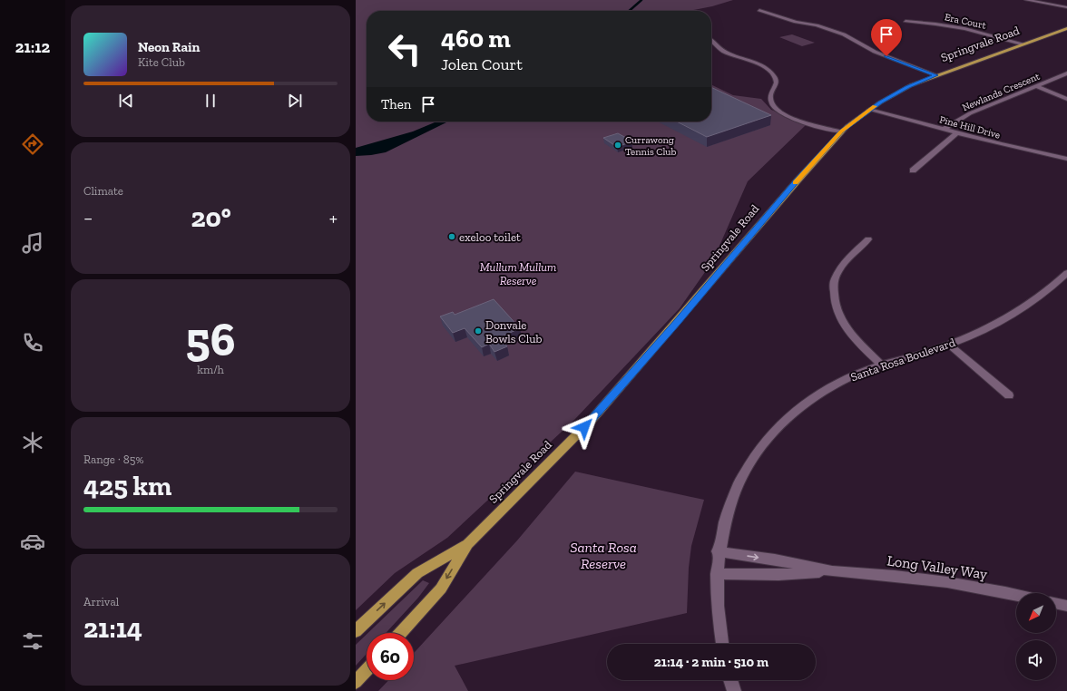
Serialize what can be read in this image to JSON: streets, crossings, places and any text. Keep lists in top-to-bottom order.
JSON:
{
  "streets": {
    "main road": ["Springvale Road"],
    "street": [
      "Era Court",
      "Newlands Crescent",
      "Pine Hill Drive",
      "Santa Rosa Boulevard",
      "Long Valley Way"
    ]
  },
  "crossings": [
    ["Era Court", "Springvale Road"],
    ["Springvale Road", "Pine Hill Drive"],
    ["Newlands Crescent", "Pine Hill Drive"],
    ["Santa Rosa Boulevard", "Long Valley Way"]
  ],
  "parks": ["Mullum Mullum Reserve", "Santa Rosa Reserve"],
  "places": ["Currawong Tennis Club", "exeloo toilet", "Donvale Bowls Club"],
  "north": "bottom left",
  "page": {
    "tabs": "21:12",
    "turn": ["460 m", "Jolen Court"],
    "song": ["Neon Rain", "Kite Club"],
    "then": "Then",
    "tile": [
      "Climate",
      ["56", "km/h"],
      ["Range · 85%", "425 km"],
      ["Arrival", "21:14"]
    ],
    "heat": ["−", "20°", "+"],
    "limit": "60",
    "trip": "21:14 · 2 min · 510 m"
  }
}
